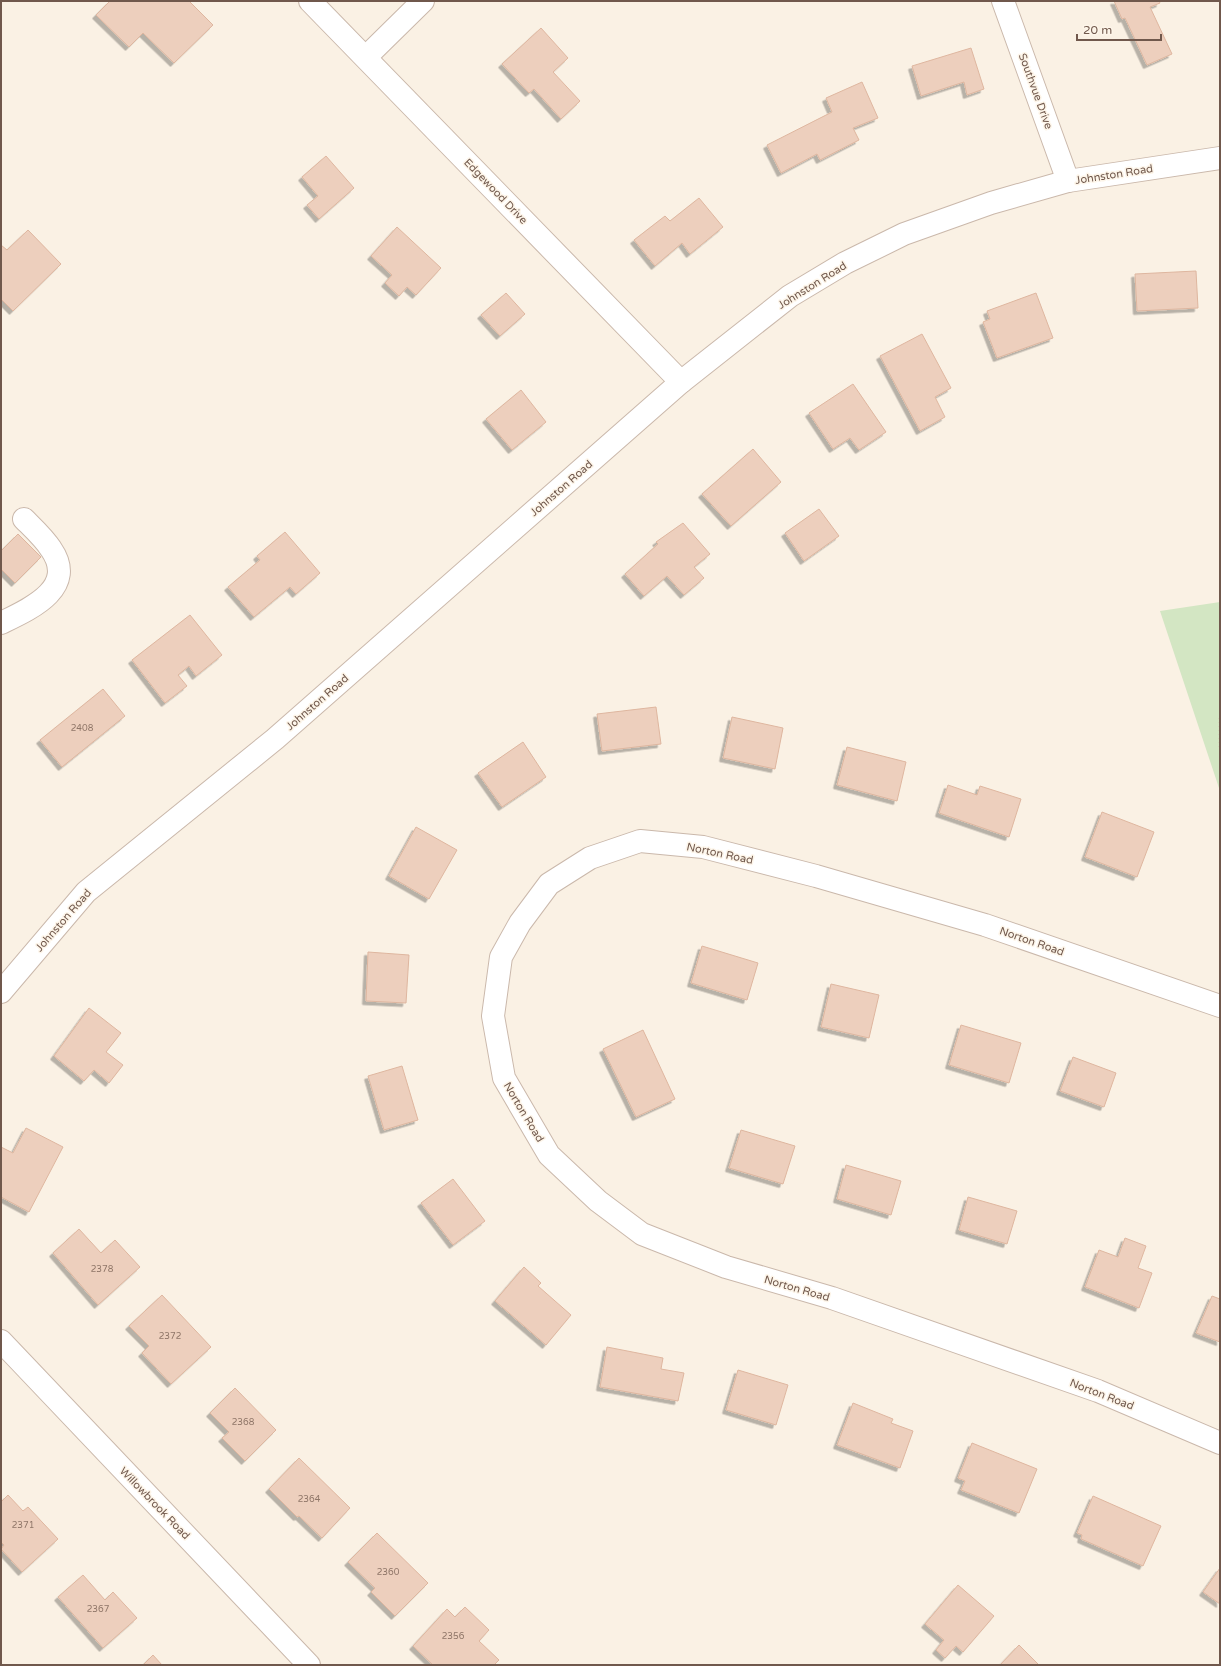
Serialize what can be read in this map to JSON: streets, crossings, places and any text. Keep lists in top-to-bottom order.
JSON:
{
  "streets": {
    "street": [
      "Southvue Drive",
      "Johnston Road",
      "Edgewood Drive",
      "Norton Road",
      "Willowbrook Road"
    ]
  },
  "crossings": [
    ["Southvue Drive", "Johnston Road"],
    ["Johnston Road", "Edgewood Drive"]
  ],
  "house_numbers": [
    "2408",
    "2378",
    "2372",
    "2368",
    "2364",
    "2371",
    "2360",
    "2367",
    "2356"
  ],
  "scale_bar": "20 m"
}
